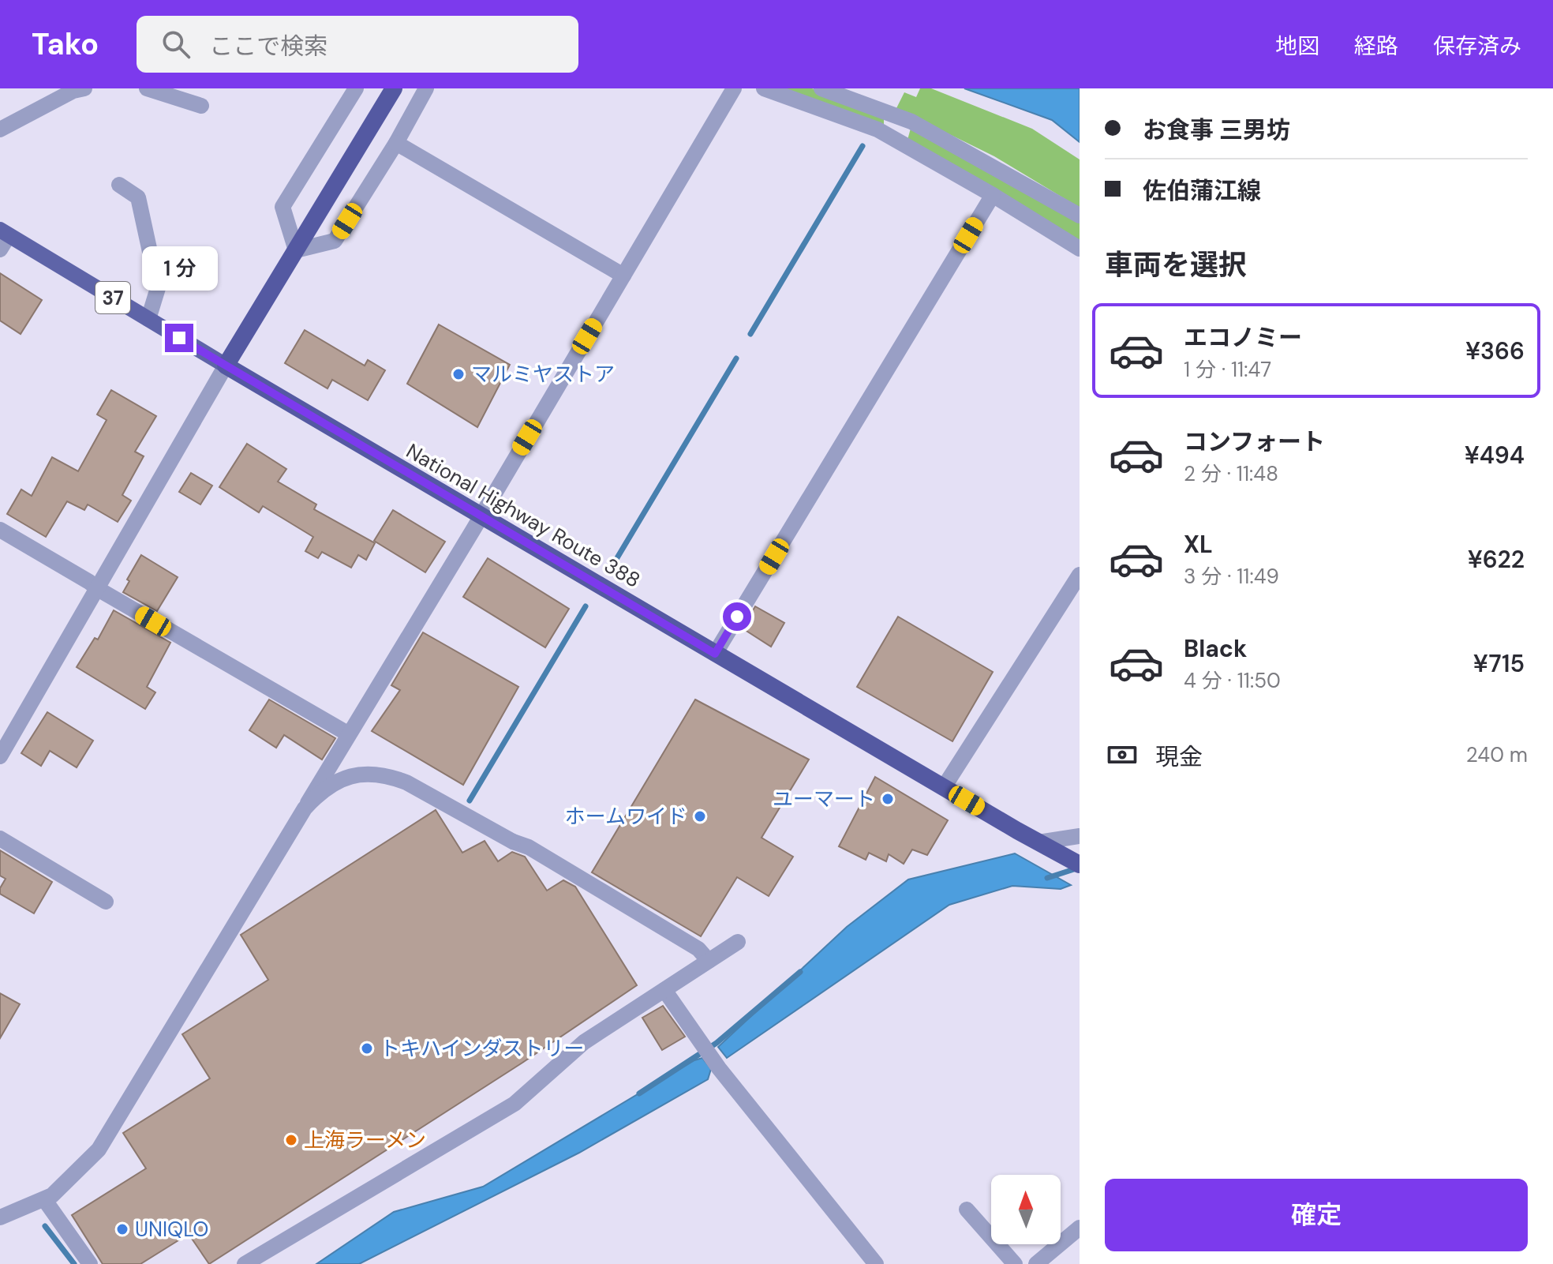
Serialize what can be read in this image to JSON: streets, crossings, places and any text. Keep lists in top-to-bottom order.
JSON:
{
  "streets": {
    "highway": ["National Highway Route 388"],
    "main road": ["37"]
  },
  "crossings": [
    ["37", "National Highway Route 388"]
  ],
  "places": [
    "マルミヤストア",
    "ユーマート",
    "ホームワイド",
    "トキハインダストリー",
    "上海ラーメン",
    "UNIQLO"
  ],
  "north": "top",
  "page": {
    "header": "Tako",
    "search": "ここで検索",
    "nav": ["地図", "経路", "保存済み"],
    "banner": ["お食事 三男坊", "佐伯蒲江線"],
    "heading": "車両を選択",
    "bubble": "1 分",
    "list": [
      {
        "name": "エコノミー",
        "note": "1 分 · 11:47",
        "value": "¥366"
      },
      {
        "name": "コンフォート",
        "note": "2 分 · 11:48",
        "value": "¥494"
      },
      {
        "name": "XL",
        "note": "3 分 · 11:49",
        "value": "¥622"
      },
      {
        "name": "Black",
        "note": "4 分 · 11:50",
        "value": "¥715"
      }
    ],
    "pay": ["現金", "240 m"],
    "buttons": "確定"
  }
}
